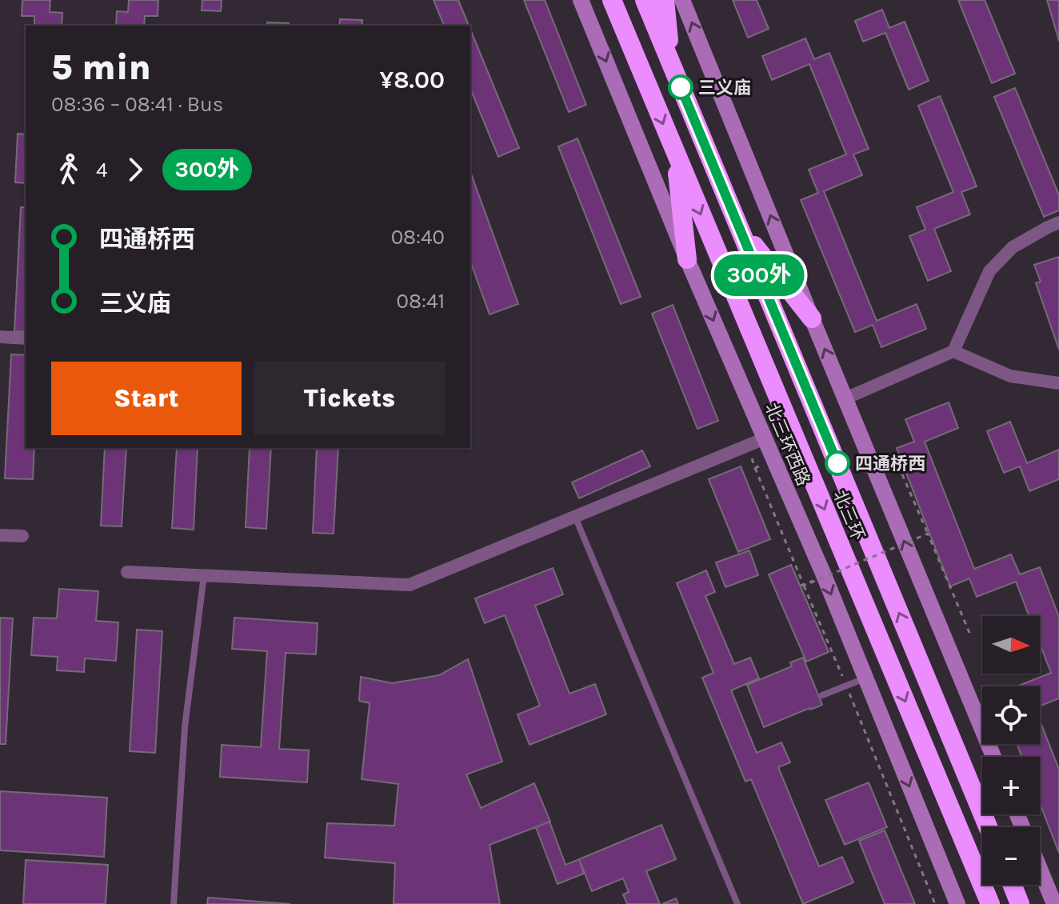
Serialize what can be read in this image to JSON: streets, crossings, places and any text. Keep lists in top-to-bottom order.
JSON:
{
  "streets": {
    "highway": ["北三环"],
    "street": ["北三环西路"]
  },
  "places": ["三义庙", "四通桥西"],
  "lines": ["bus line 300外"],
  "north": "right",
  "page": {
    "on_map": "300外",
    "heading": ["5 min", "08:36 – 08:41 · Bus", "¥8.00"],
    "legs": ["4", "300外"],
    "list": [
      {
        "name": "四通桥西",
        "value": "08:40"
      },
      {
        "name": "三义庙",
        "value": "08:41"
      }
    ],
    "buttons": ["Start", "Tickets"],
    "map_buttons": ["+", "−"]
  }
}
